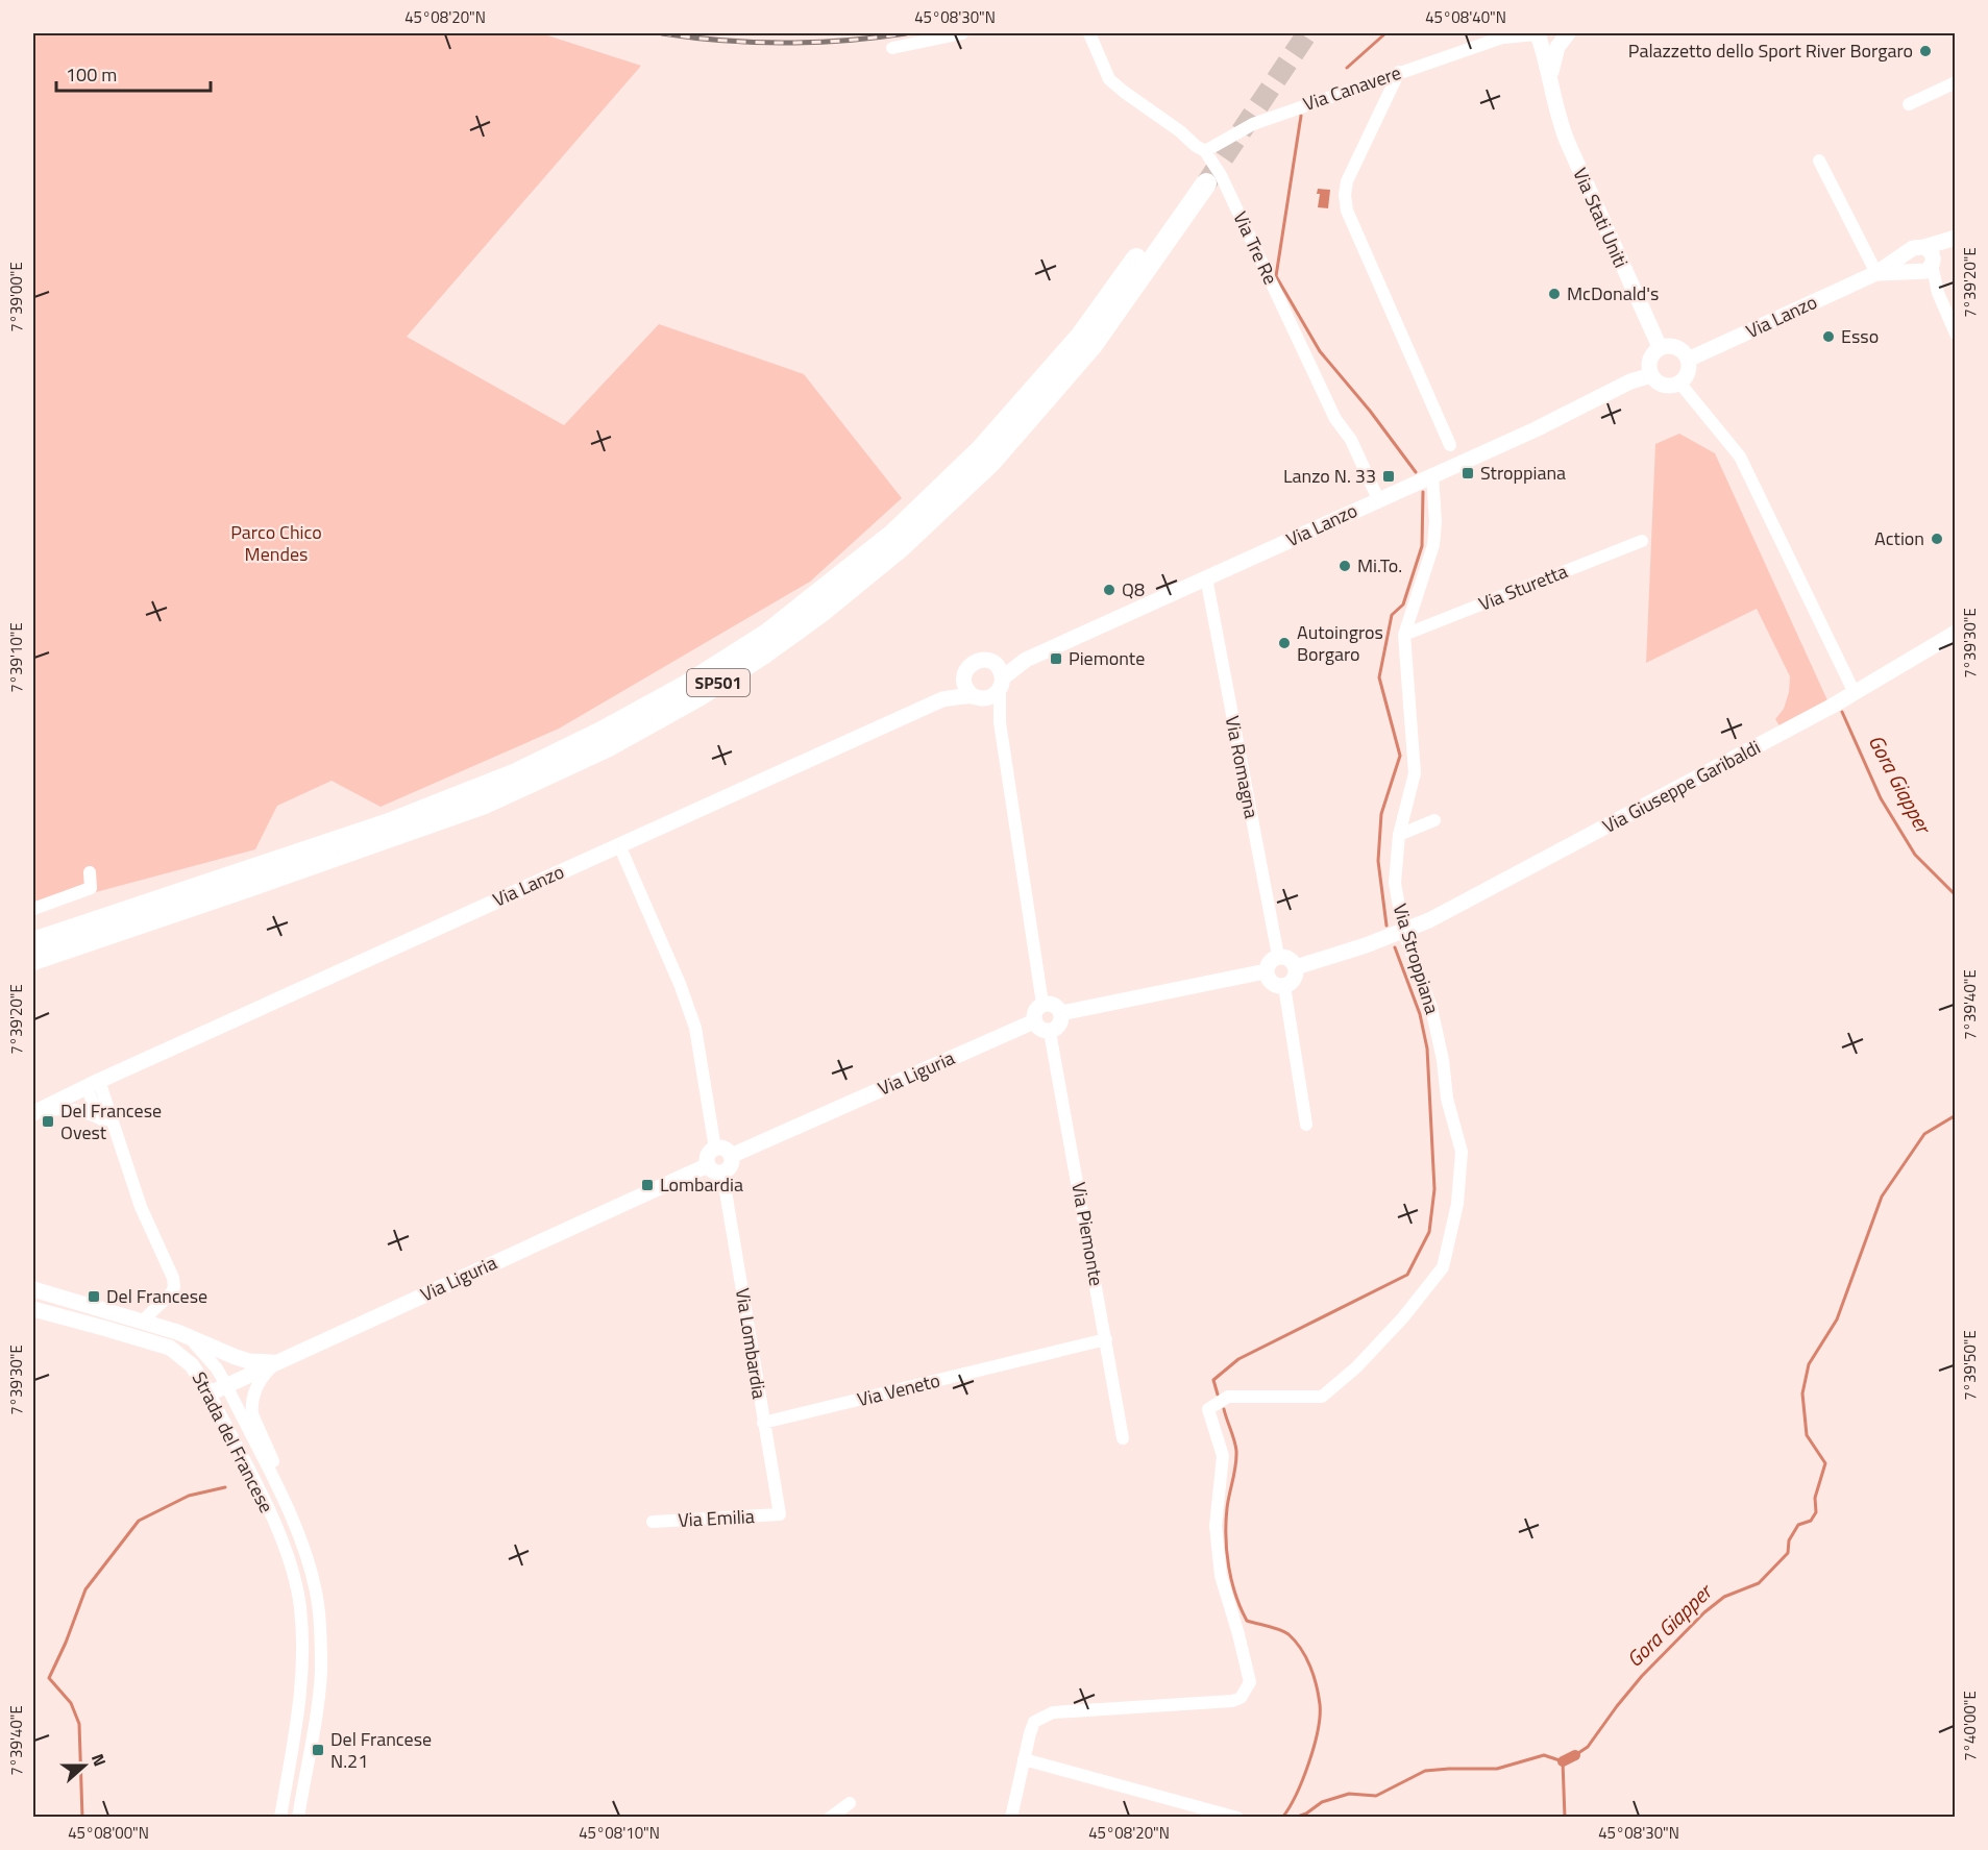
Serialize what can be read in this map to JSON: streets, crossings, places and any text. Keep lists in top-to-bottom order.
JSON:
{
  "streets": {
    "highway": ["SP501"],
    "street": [
      "Via Canavere",
      "Via Stati Uniti",
      "Via Tre Re",
      "Via Lanzo",
      "Via Sturetta",
      "Via Romagna",
      "Via Giuseppe Garibaldi",
      "Via Stroppiana",
      "Via Liguria",
      "Via Piemonte",
      "Via Lombardia",
      "Via Veneto",
      "Strada del Francese",
      "Via Emilia"
    ]
  },
  "crossings": [
    ["Via Canavere", "Via Stati Uniti"],
    ["Via Canavere", "Via Tre Re"],
    ["Via Stati Uniti", "Via Lanzo"],
    ["Via Tre Re", "Via Lanzo"],
    ["Via Lanzo", "Via Romagna"],
    ["Via Lanzo", "Via Stroppiana"],
    ["Via Sturetta", "Via Stroppiana"],
    ["Via Giuseppe Garibaldi", "Via Stroppiana"],
    ["Via Liguria", "Via Piemonte"],
    ["Via Liguria", "Via Lombardia"],
    ["Via Liguria", "Strada del Francese"],
    ["Via Piemonte", "Via Veneto"],
    ["Via Lombardia", "Via Veneto"],
    ["Via Lombardia", "Via Emilia"]
  ],
  "water": ["Gora Giapper"],
  "parks": ["Parco Chico Mendes"],
  "places": {
    "other": [
      "Palazzetto dello Sport River Borgaro",
      "McDonald's",
      "Esso",
      "Action",
      "Mi.To.",
      "Q8",
      "Autoingros Borgaro"
    ],
    "transit": [
      "Stroppiana",
      "Lanzo N. 33",
      "Piemonte",
      "Del Francese Ovest",
      "Lombardia",
      "Del Francese",
      "Del Francese N.21"
    ]
  },
  "scale_bar": "100 m",
  "north": "right",
  "coordinates": [
    "45°08'20\"N",
    "45°08'30\"N",
    "45°08'40\"N",
    "7°39'20\"E",
    "7°39'00\"E",
    "7°39'30\"E",
    "7°39'10\"E",
    "7°39'40\"E",
    "7°39'50\"E",
    "7°40'00\"E",
    "45°08'00\"N",
    "45°08'10\"N"
  ]
}
